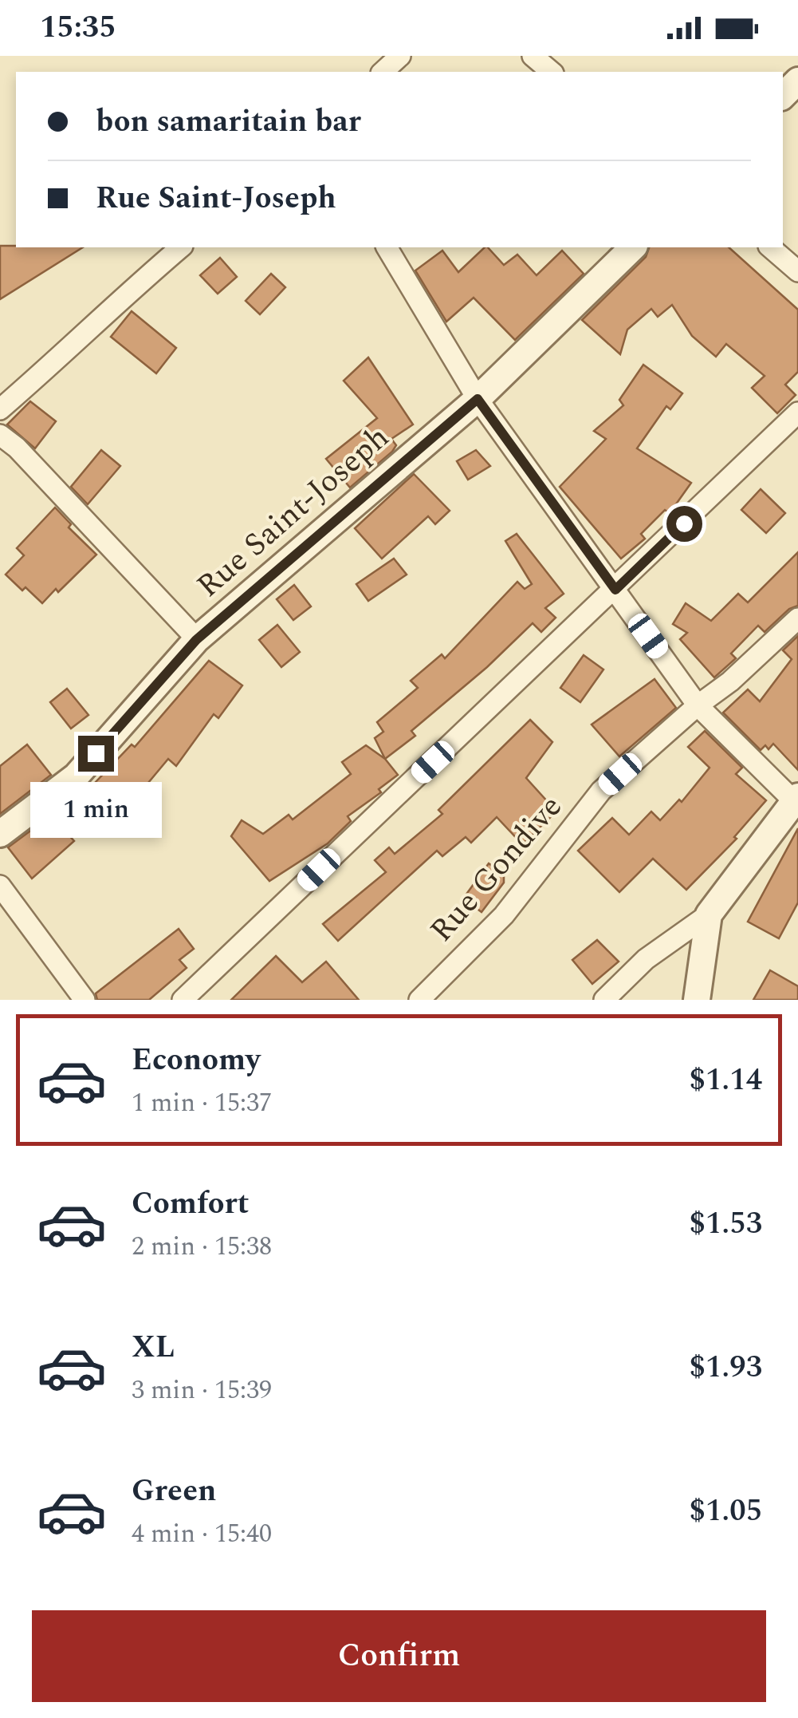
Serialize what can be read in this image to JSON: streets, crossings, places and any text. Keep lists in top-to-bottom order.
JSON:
{
  "streets": {
    "street": ["Rue Saint-Joseph", "Rue Gondive"]
  },
  "page": {
    "status": "15:35",
    "banner": ["bon samaritain bar", "Rue Saint-Joseph"],
    "bubble": "1 min",
    "list": [
      {
        "name": "Economy",
        "note": "1 min · 15:37",
        "value": "$1.14"
      },
      {
        "name": "Comfort",
        "note": "2 min · 15:38",
        "value": "$1.53"
      },
      {
        "name": "XL",
        "note": "3 min · 15:39",
        "value": "$1.93"
      },
      {
        "name": "Green",
        "note": "4 min · 15:40",
        "value": "$1.05"
      }
    ],
    "buttons": "Confirm"
  }
}
